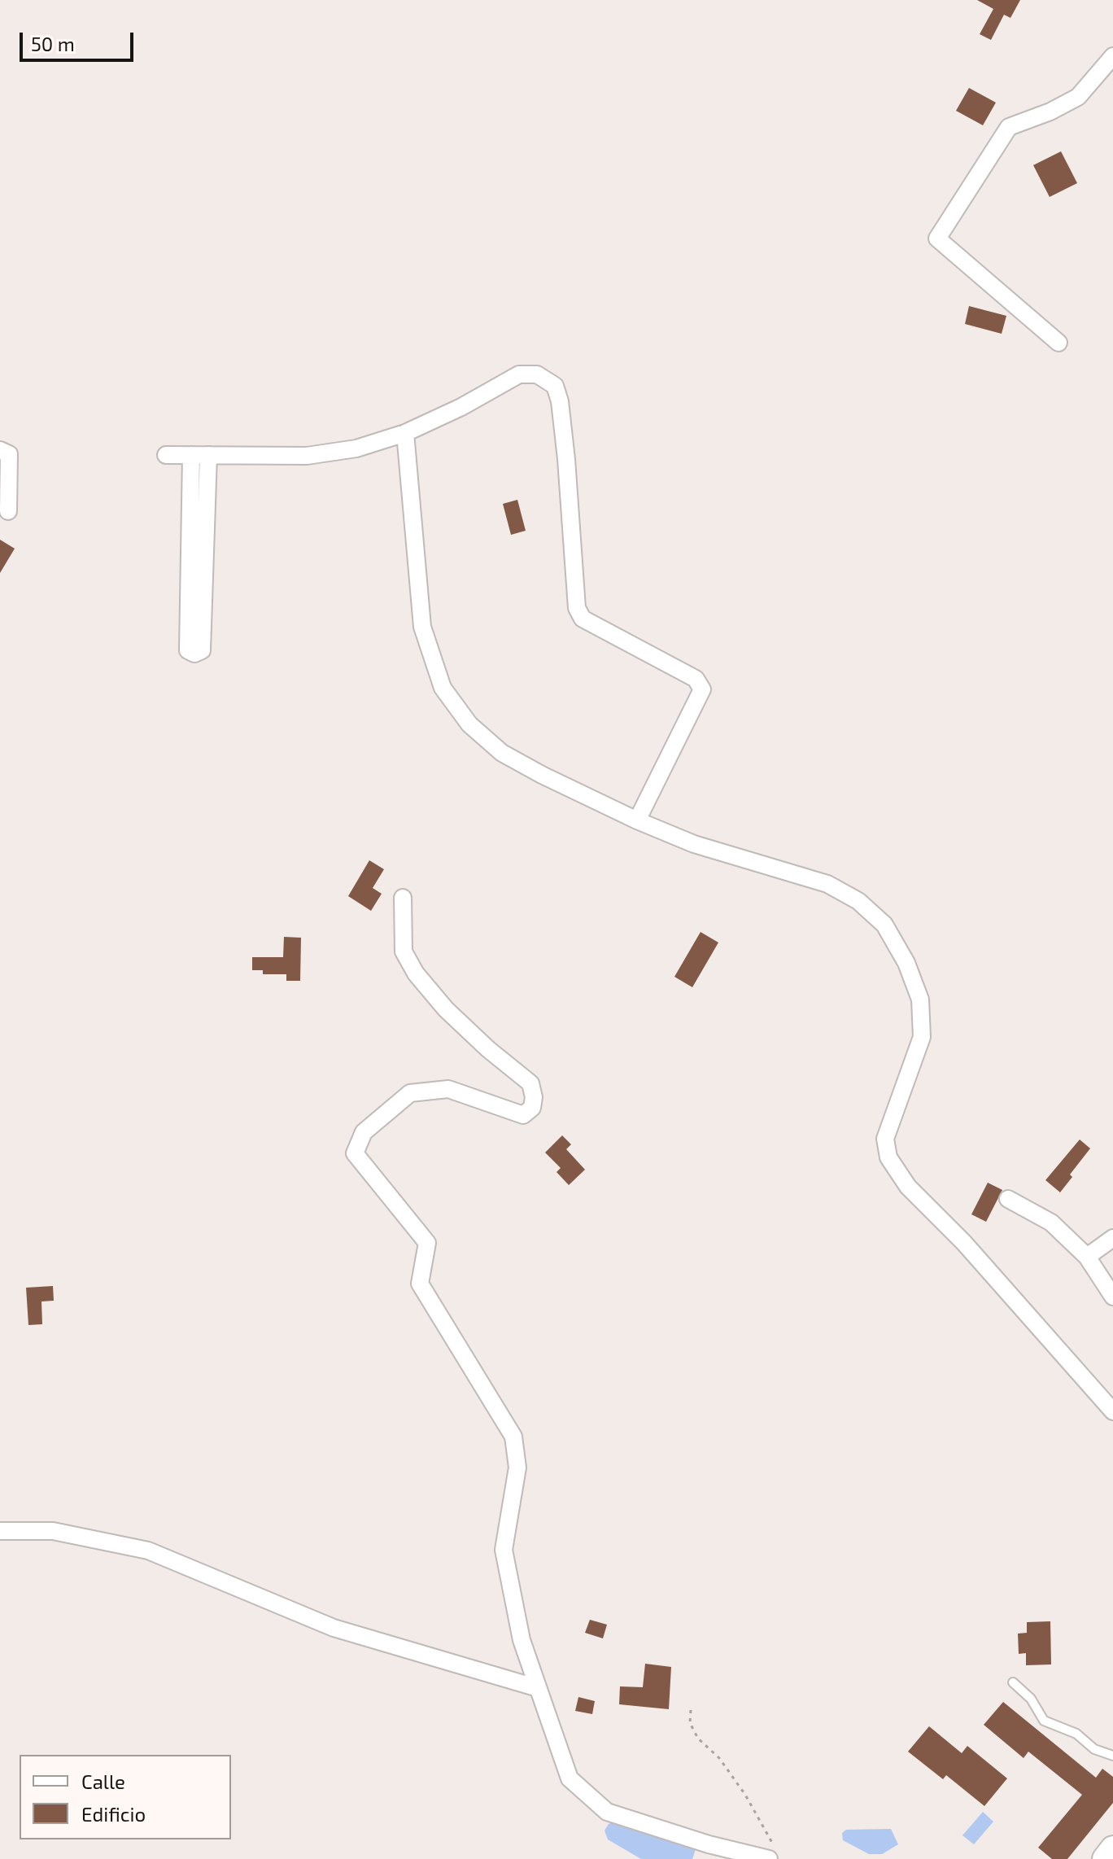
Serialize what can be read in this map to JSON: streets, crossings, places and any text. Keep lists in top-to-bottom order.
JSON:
{
  "legend": ["Calle", "Edificio"],
  "scale_bar": "50 m"
}
